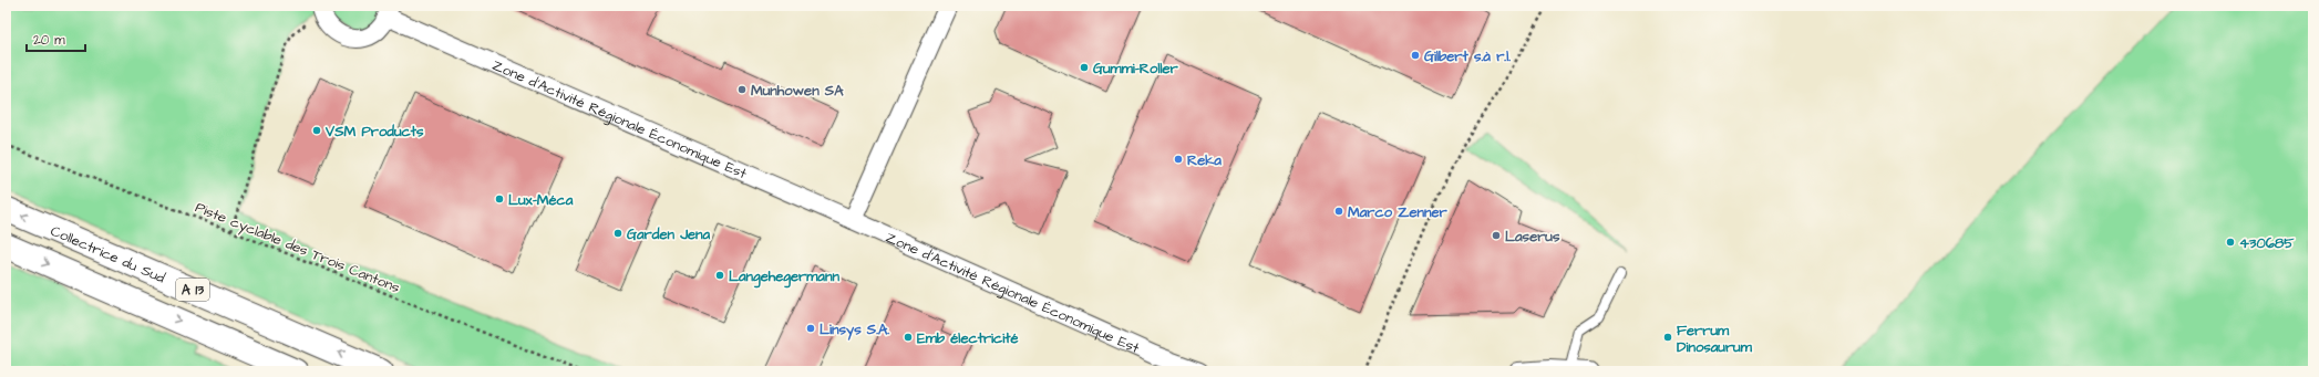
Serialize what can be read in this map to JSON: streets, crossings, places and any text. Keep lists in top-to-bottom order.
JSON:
{
  "streets": {
    "highway": ["Collectrice du Sud", "A 13"],
    "street": ["Zone d'Activité Régionale Économique Est"],
    "path": ["Piste cyclable des Trois Cantons"]
  },
  "places": [
    "Gilbert s.à r.l.",
    "Gummi-Roller",
    "Munhowen SA",
    "VSM Products",
    "Reka",
    "Lux-Méca",
    "Marco Zenner",
    "Garden Jena",
    "Laserus",
    "430685",
    "Langehegermann",
    "Linsys S.A.",
    "Emb électricité",
    "Ferrum Dinosaurum"
  ],
  "scale_bar": "20 m"
}
